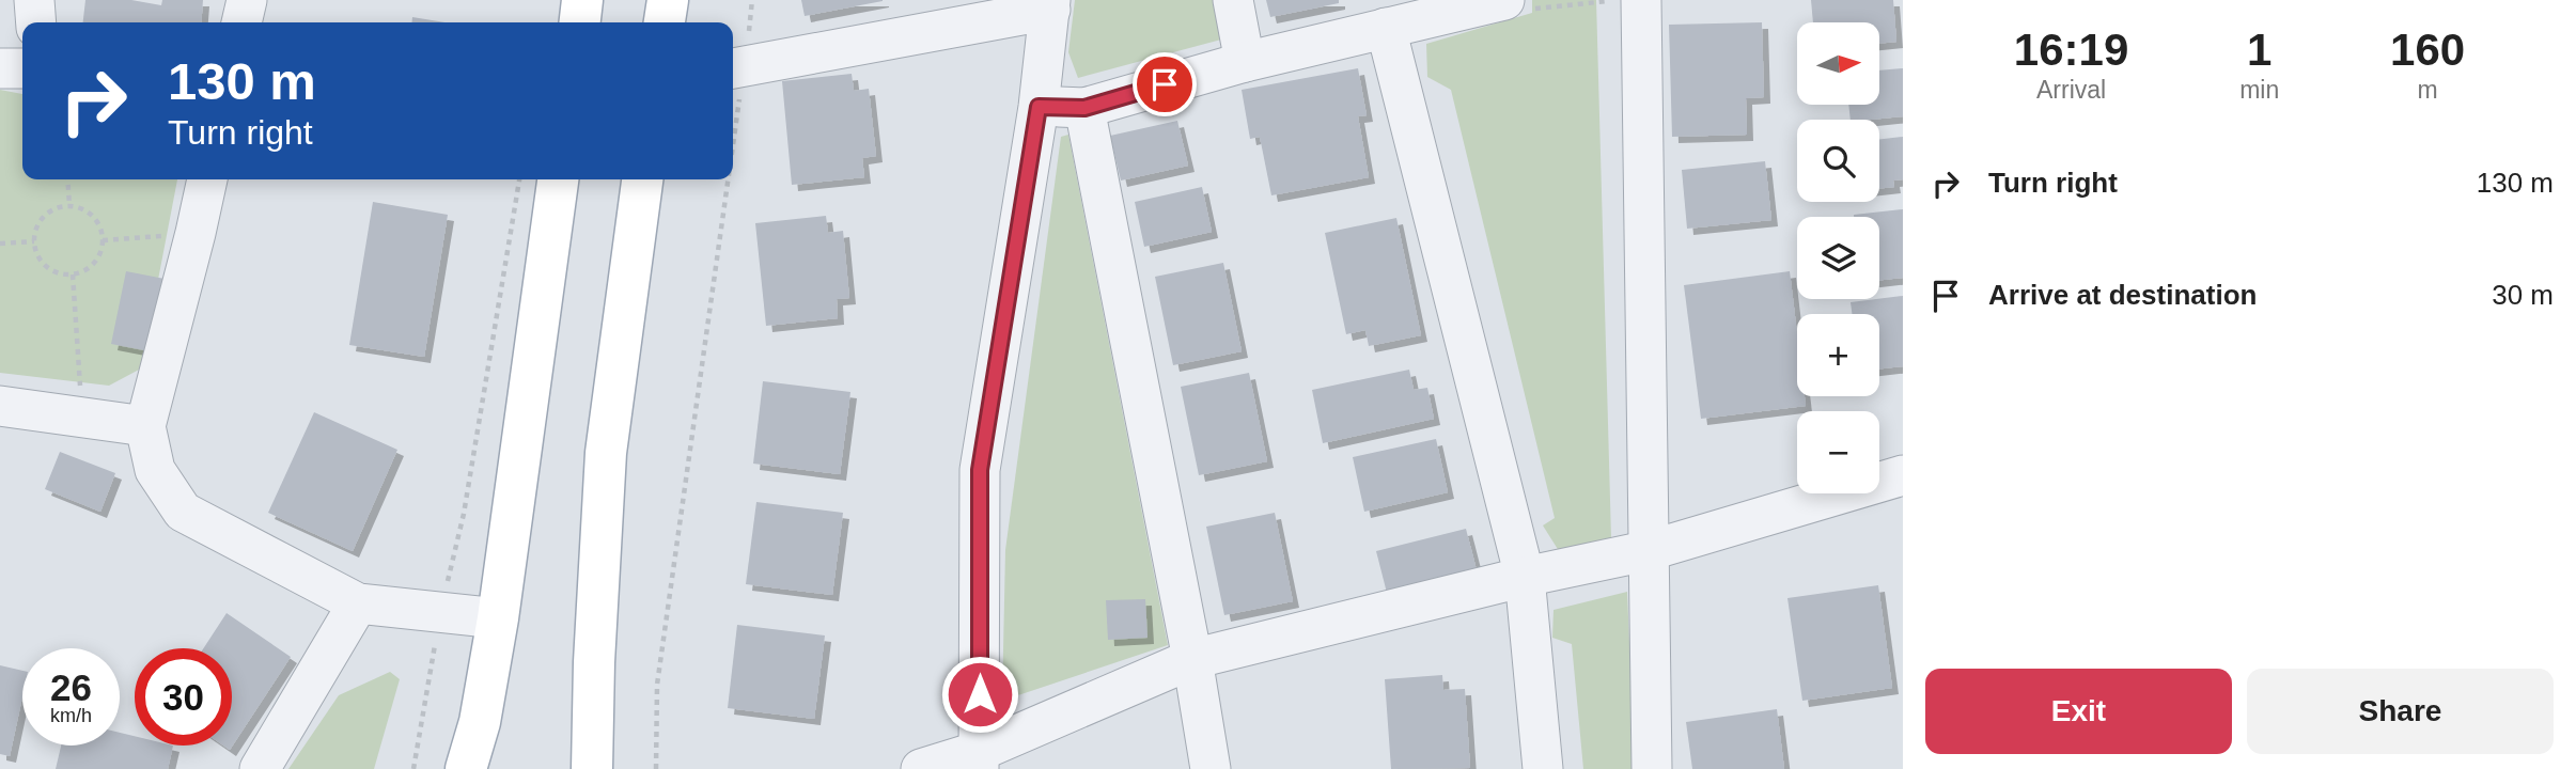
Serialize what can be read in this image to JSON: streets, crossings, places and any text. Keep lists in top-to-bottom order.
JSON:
{
  "north": "right",
  "page": {
    "eta": [
      "16:19",
      "Arrival",
      "1",
      "min",
      "160",
      "m"
    ],
    "map_buttons": ["+", "−"],
    "turn": ["130 m", "Turn right"],
    "list": [
      {
        "name": "Turn right",
        "value": "130 m"
      },
      {
        "name": "Arrive at destination",
        "value": "30 m"
      }
    ],
    "speed": "26 km/h",
    "limit": "30",
    "buttons": ["Exit", "Share"]
  }
}
